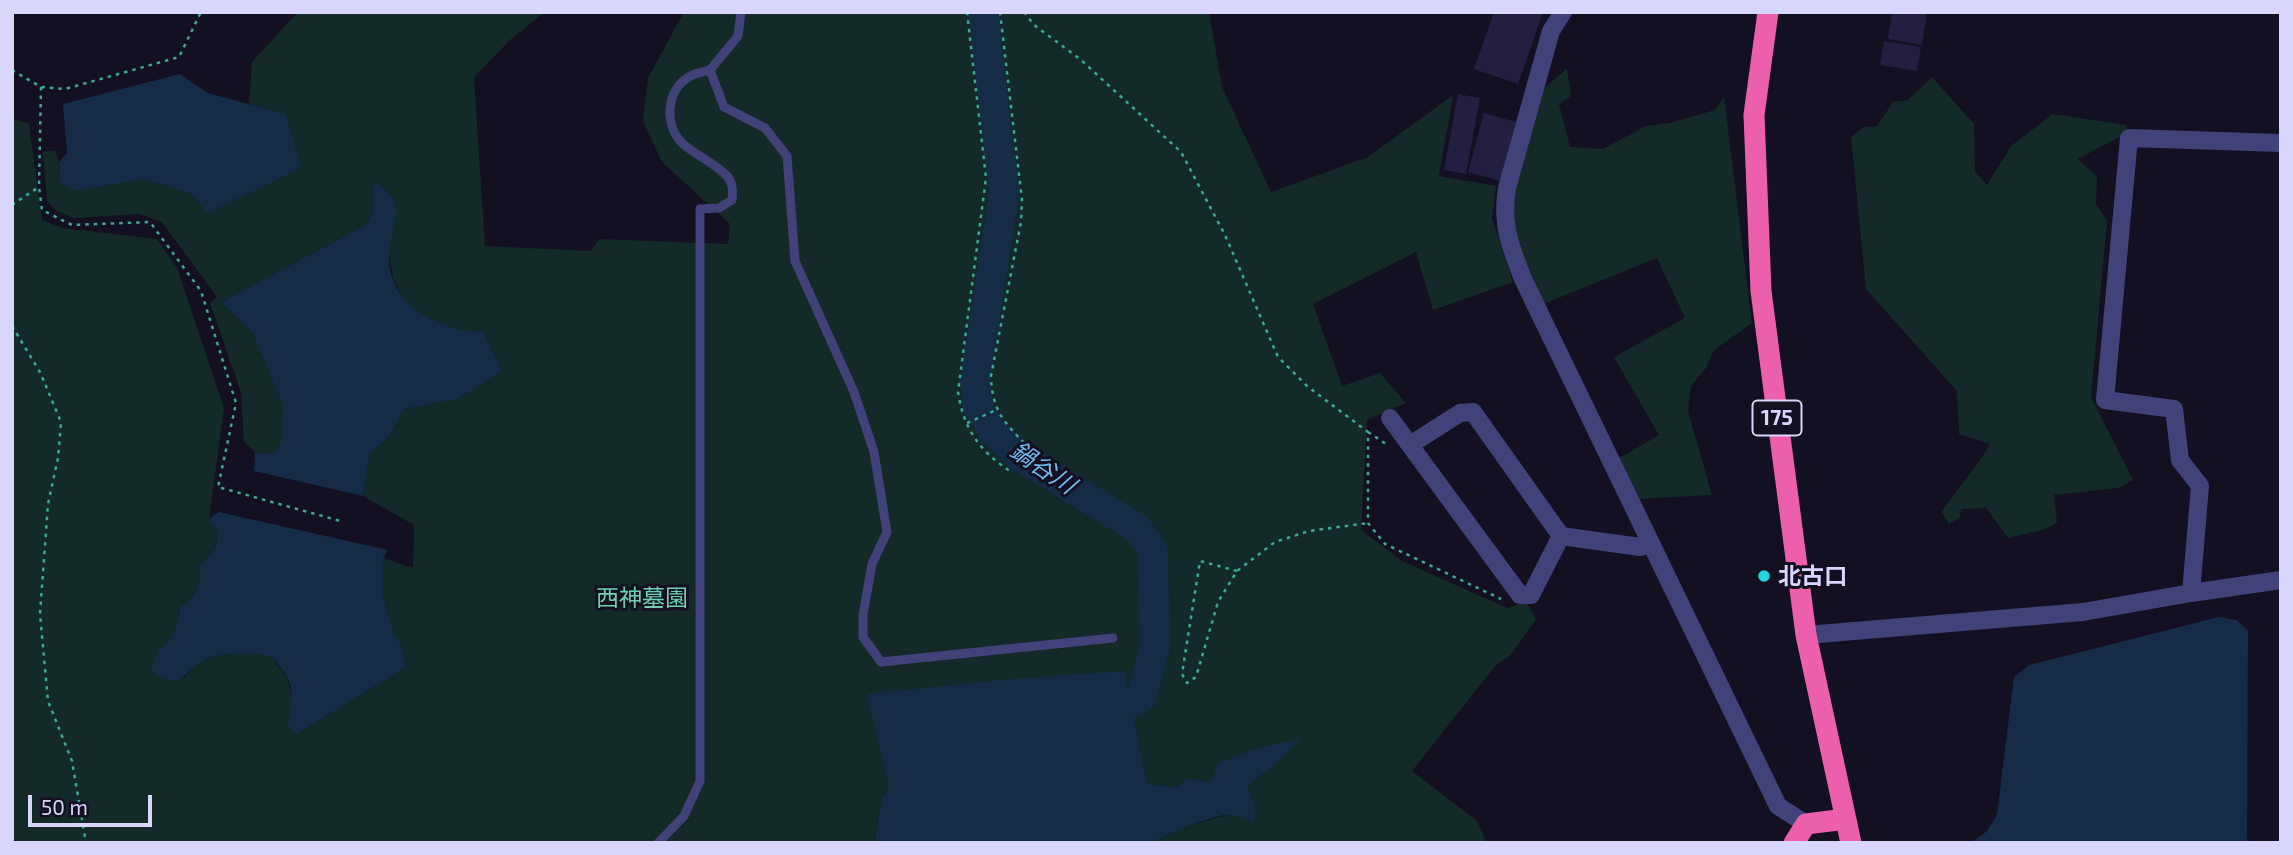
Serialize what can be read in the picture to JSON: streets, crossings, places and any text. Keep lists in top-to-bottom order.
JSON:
{
  "streets": {
    "highway": ["175"]
  },
  "water": ["鍋谷川"],
  "parks": ["西神墓園"],
  "places": ["北古口"],
  "scale_bar": "50 m"
}
